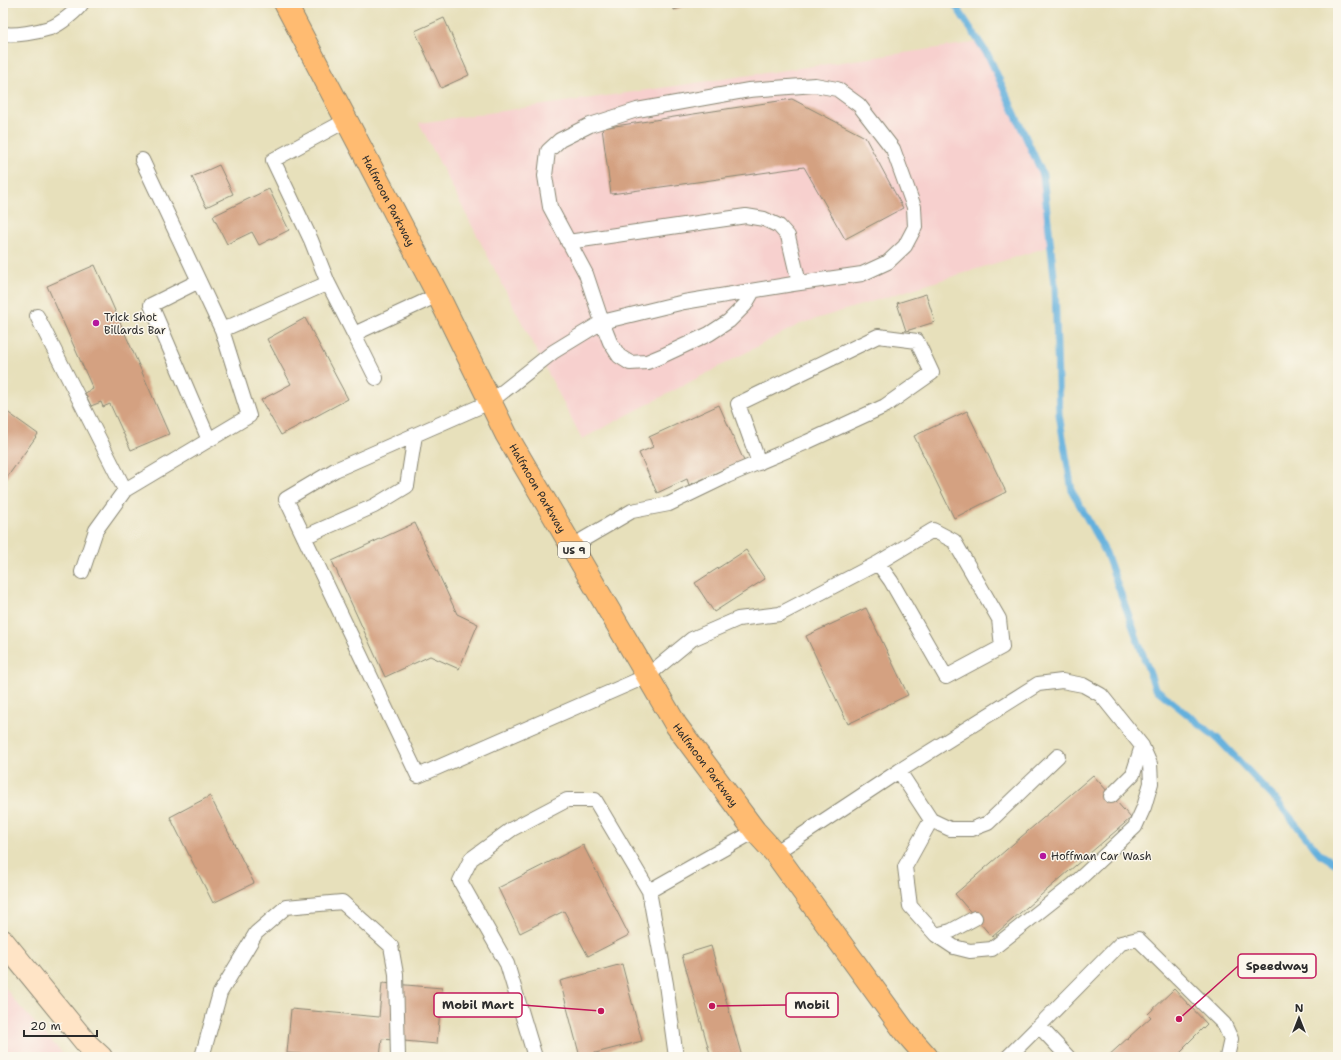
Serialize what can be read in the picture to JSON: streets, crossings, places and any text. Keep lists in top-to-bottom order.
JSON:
{
  "streets": {
    "main road": ["Halfmoon Parkway", "US 9"]
  },
  "places": [
    "Trick Shot Billards Bar",
    "Hoffman Car Wash",
    "Mobil",
    "Mobil Mart",
    "Speedway"
  ],
  "scale_bar": "20 m",
  "north": "top"
}
